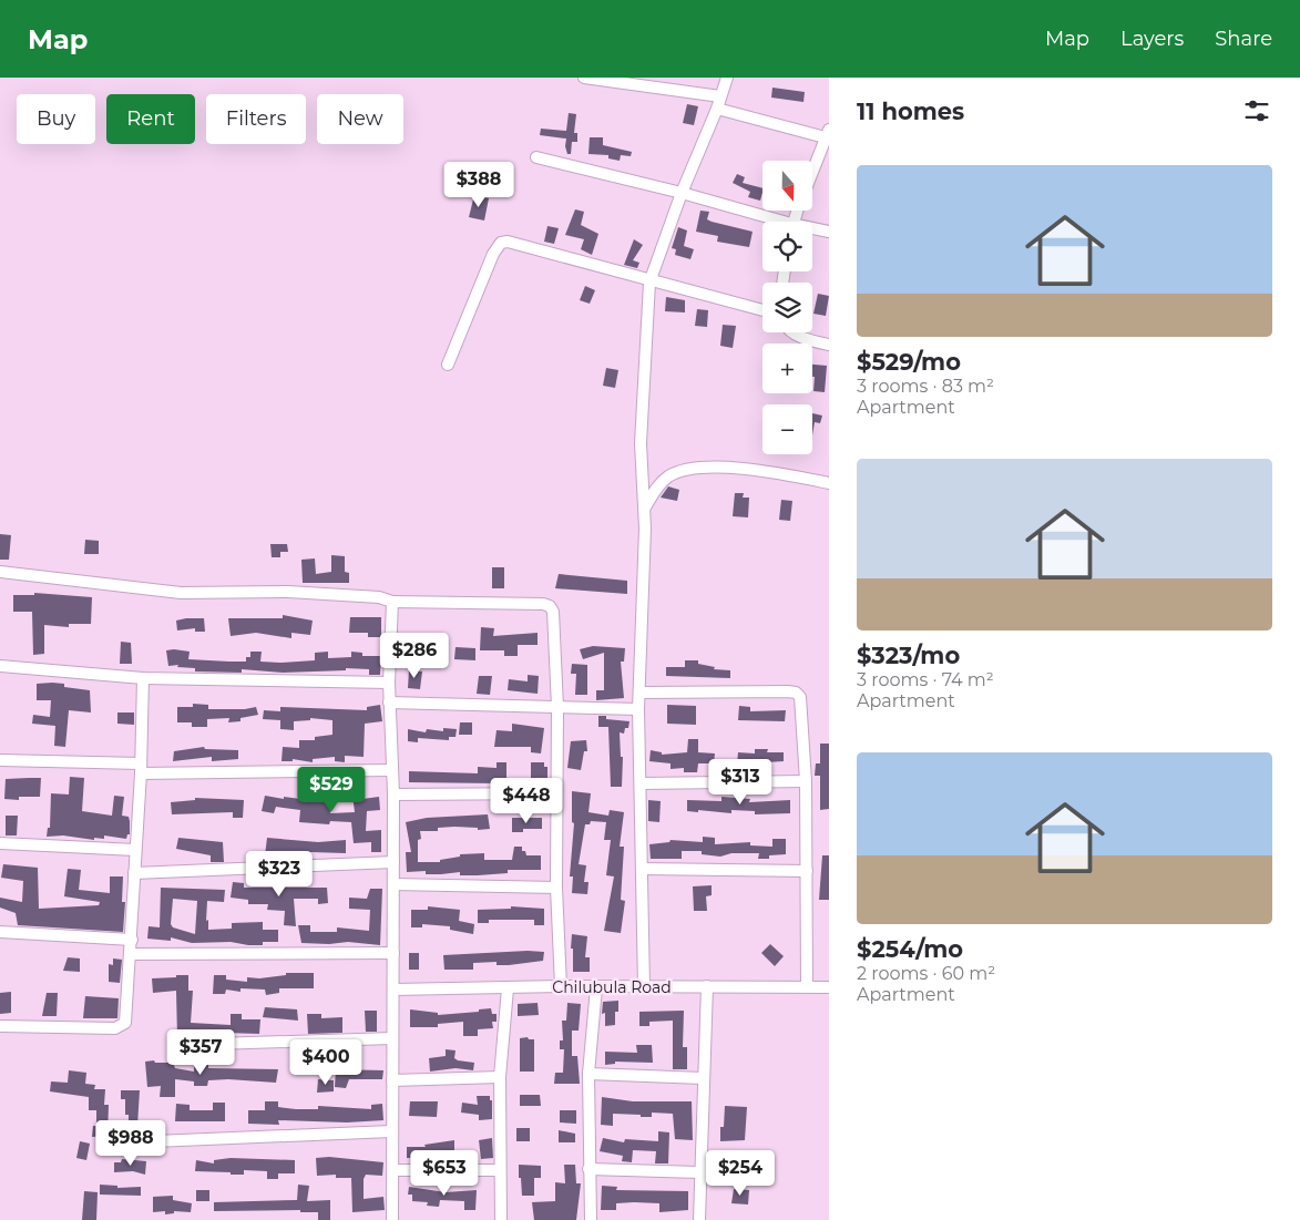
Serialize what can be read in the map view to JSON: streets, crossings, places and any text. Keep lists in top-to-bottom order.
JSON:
{
  "streets": {
    "street": ["Chilubula Road"]
  },
  "north": "bottom",
  "page": {
    "header": "Map",
    "nav": ["Map", "Layers", "Share"],
    "heading": "11 homes",
    "chip": [
      "Buy",
      "Rent",
      "Filters",
      "New"
    ],
    "list": [
      {
        "name": "$529/mo",
        "note": "3 rooms · 83 m² · Apartment"
      },
      {
        "name": "$323/mo",
        "note": "3 rooms · 74 m² · Apartment"
      },
      {
        "name": "$254/mo",
        "note": "2 rooms · 60 m² · Apartment"
      }
    ],
    "map_buttons": ["+", "−"],
    "price": [
      "$388",
      "$286",
      "$313",
      "$529",
      "$448",
      "$323",
      "$357",
      "$400",
      "$988",
      "$653",
      "$254"
    ]
  }
}
